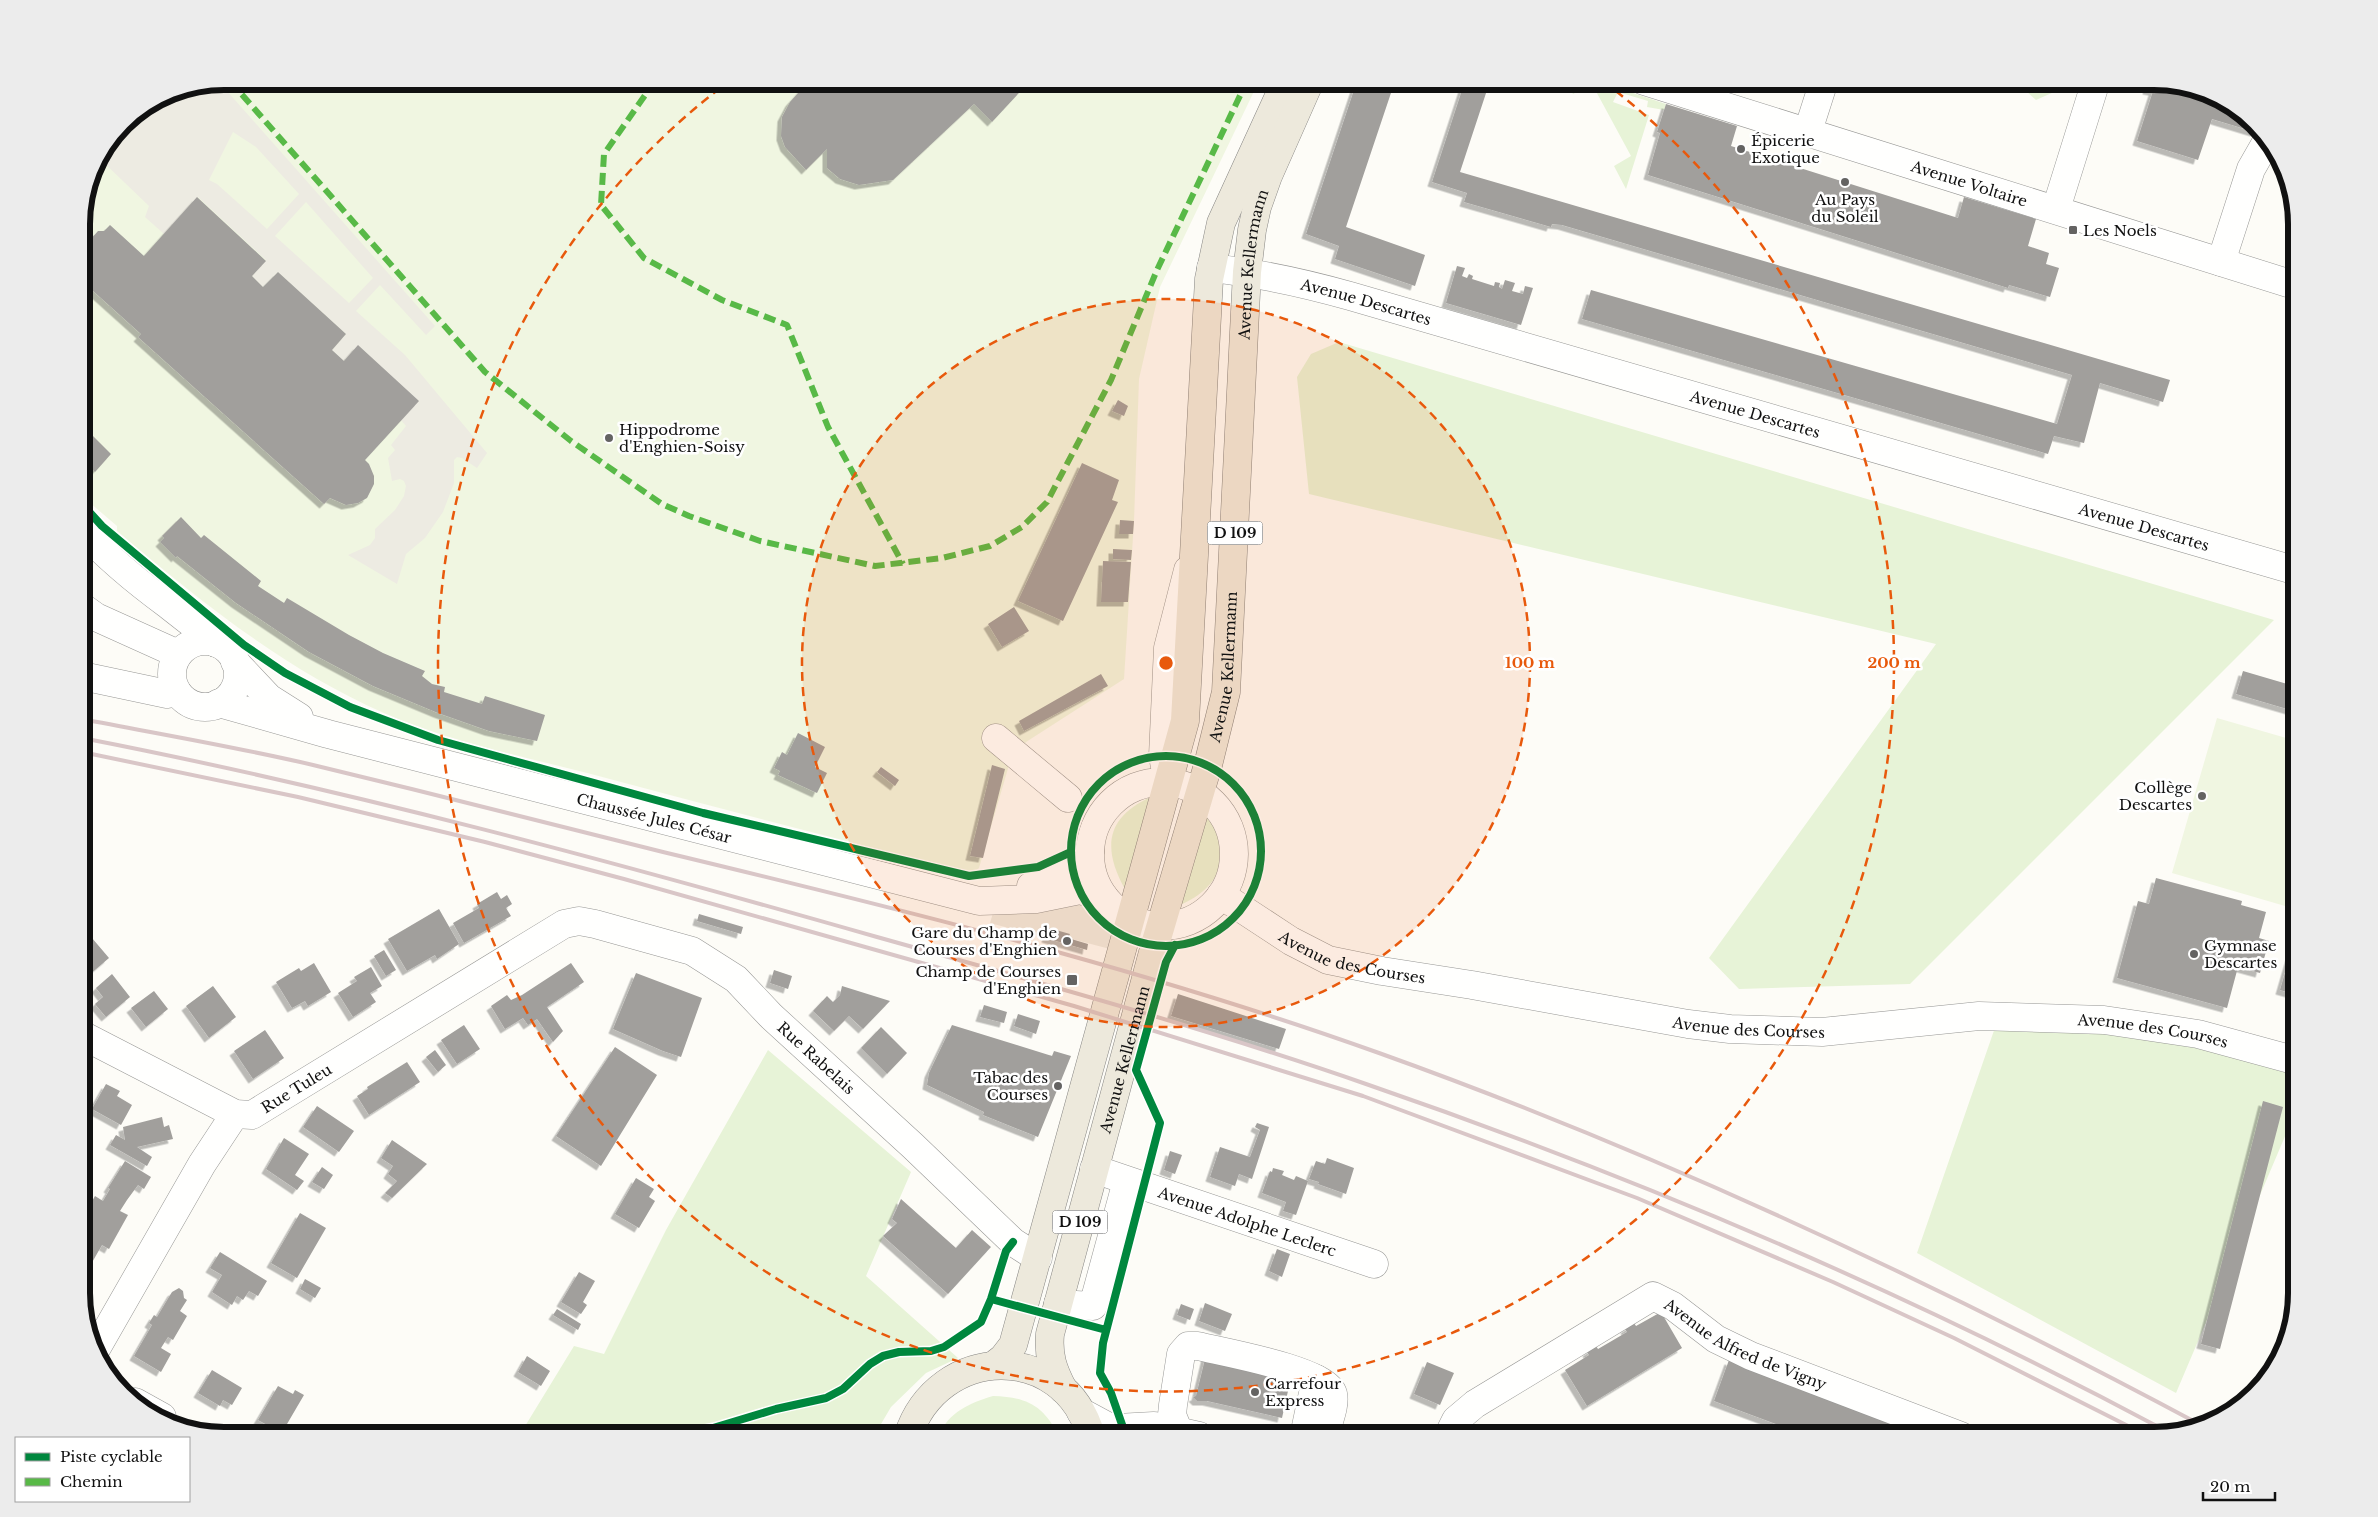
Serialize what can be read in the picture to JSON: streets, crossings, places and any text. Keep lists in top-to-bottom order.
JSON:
{
  "streets": {
    "main road": ["Avenue Kellermann", "D 109"],
    "street": [
      "Avenue Voltaire",
      "Avenue Descartes",
      "Chaussée Jules César",
      "Avenue des Courses",
      "Rue Rabelais",
      "Rue Tuleu",
      "Avenue Adolphe Leclerc",
      "Avenue Alfred de Vigny"
    ]
  },
  "crossings": [
    ["Avenue Kellermann", "Avenue Descartes"],
    ["Avenue Kellermann", "Rue Rabelais"],
    ["Avenue Kellermann", "Avenue Adolphe Leclerc"],
    ["Rue Rabelais", "Rue Tuleu"]
  ],
  "places": {
    "other": [
      "Épicerie Exotique",
      "Au Pays du Soleil",
      "Hippodrome d'Enghien-Soisy",
      "Collège Descartes",
      "Gare du Champ de Courses d'Enghien",
      "Gymnase Descartes",
      "Tabac des Courses",
      "Carrefour Express"
    ],
    "transit": ["Les Noels", "Champ de Courses d'Enghien"]
  },
  "legend": ["Piste cyclable", "Chemin"],
  "scale_bar": "20 m",
  "rings": ["100 m", "200 m"]
}
